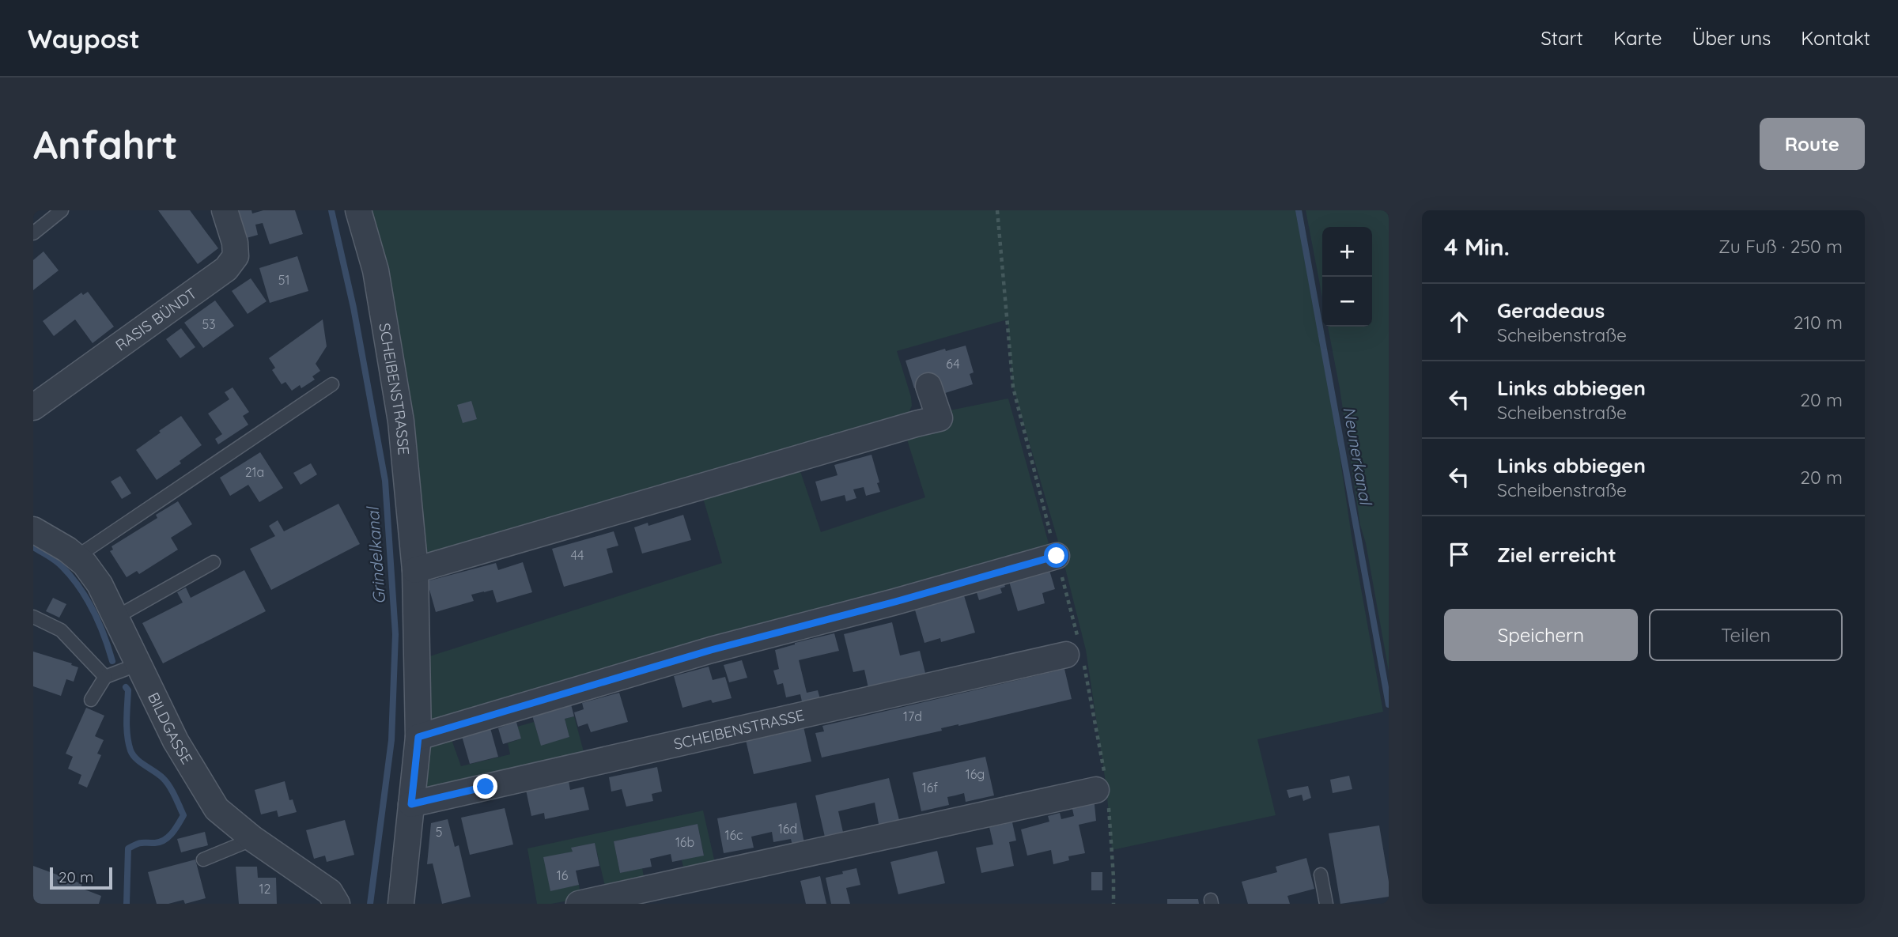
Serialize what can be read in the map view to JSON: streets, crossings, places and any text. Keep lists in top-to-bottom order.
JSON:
{
  "streets": {
    "street": ["RASIS BÜNDT", "SCHEIBENSTRASSE", "BILDGASSE"]
  },
  "water": ["Neunerkanal", "Grindelkanal"],
  "house_numbers": [
    "51",
    "53",
    "64",
    "21a",
    "44",
    "17d",
    "16g",
    "16f",
    "16d",
    "5",
    "16c",
    "16b",
    "16",
    "12"
  ],
  "scale_bar": "20 m",
  "page": {
    "header": "Waypost",
    "nav": [
      "Start",
      "Karte",
      "Über uns",
      "Kontakt"
    ],
    "buttons": [
      "Route",
      ["Speichern", "Teilen"]
    ],
    "title": "Anfahrt",
    "heading": ["4 Min.", "Zu Fuß · 250 m"],
    "map_buttons": ["+", "−"],
    "list": [
      ["Geradeaus", "Scheibenstraße", "210 m"],
      ["Links abbiegen", "Scheibenstraße", "20 m"],
      ["Links abbiegen", "Scheibenstraße", "20 m"],
      "Ziel erreicht"
    ],
    "scale": "20 m"
  }
}
